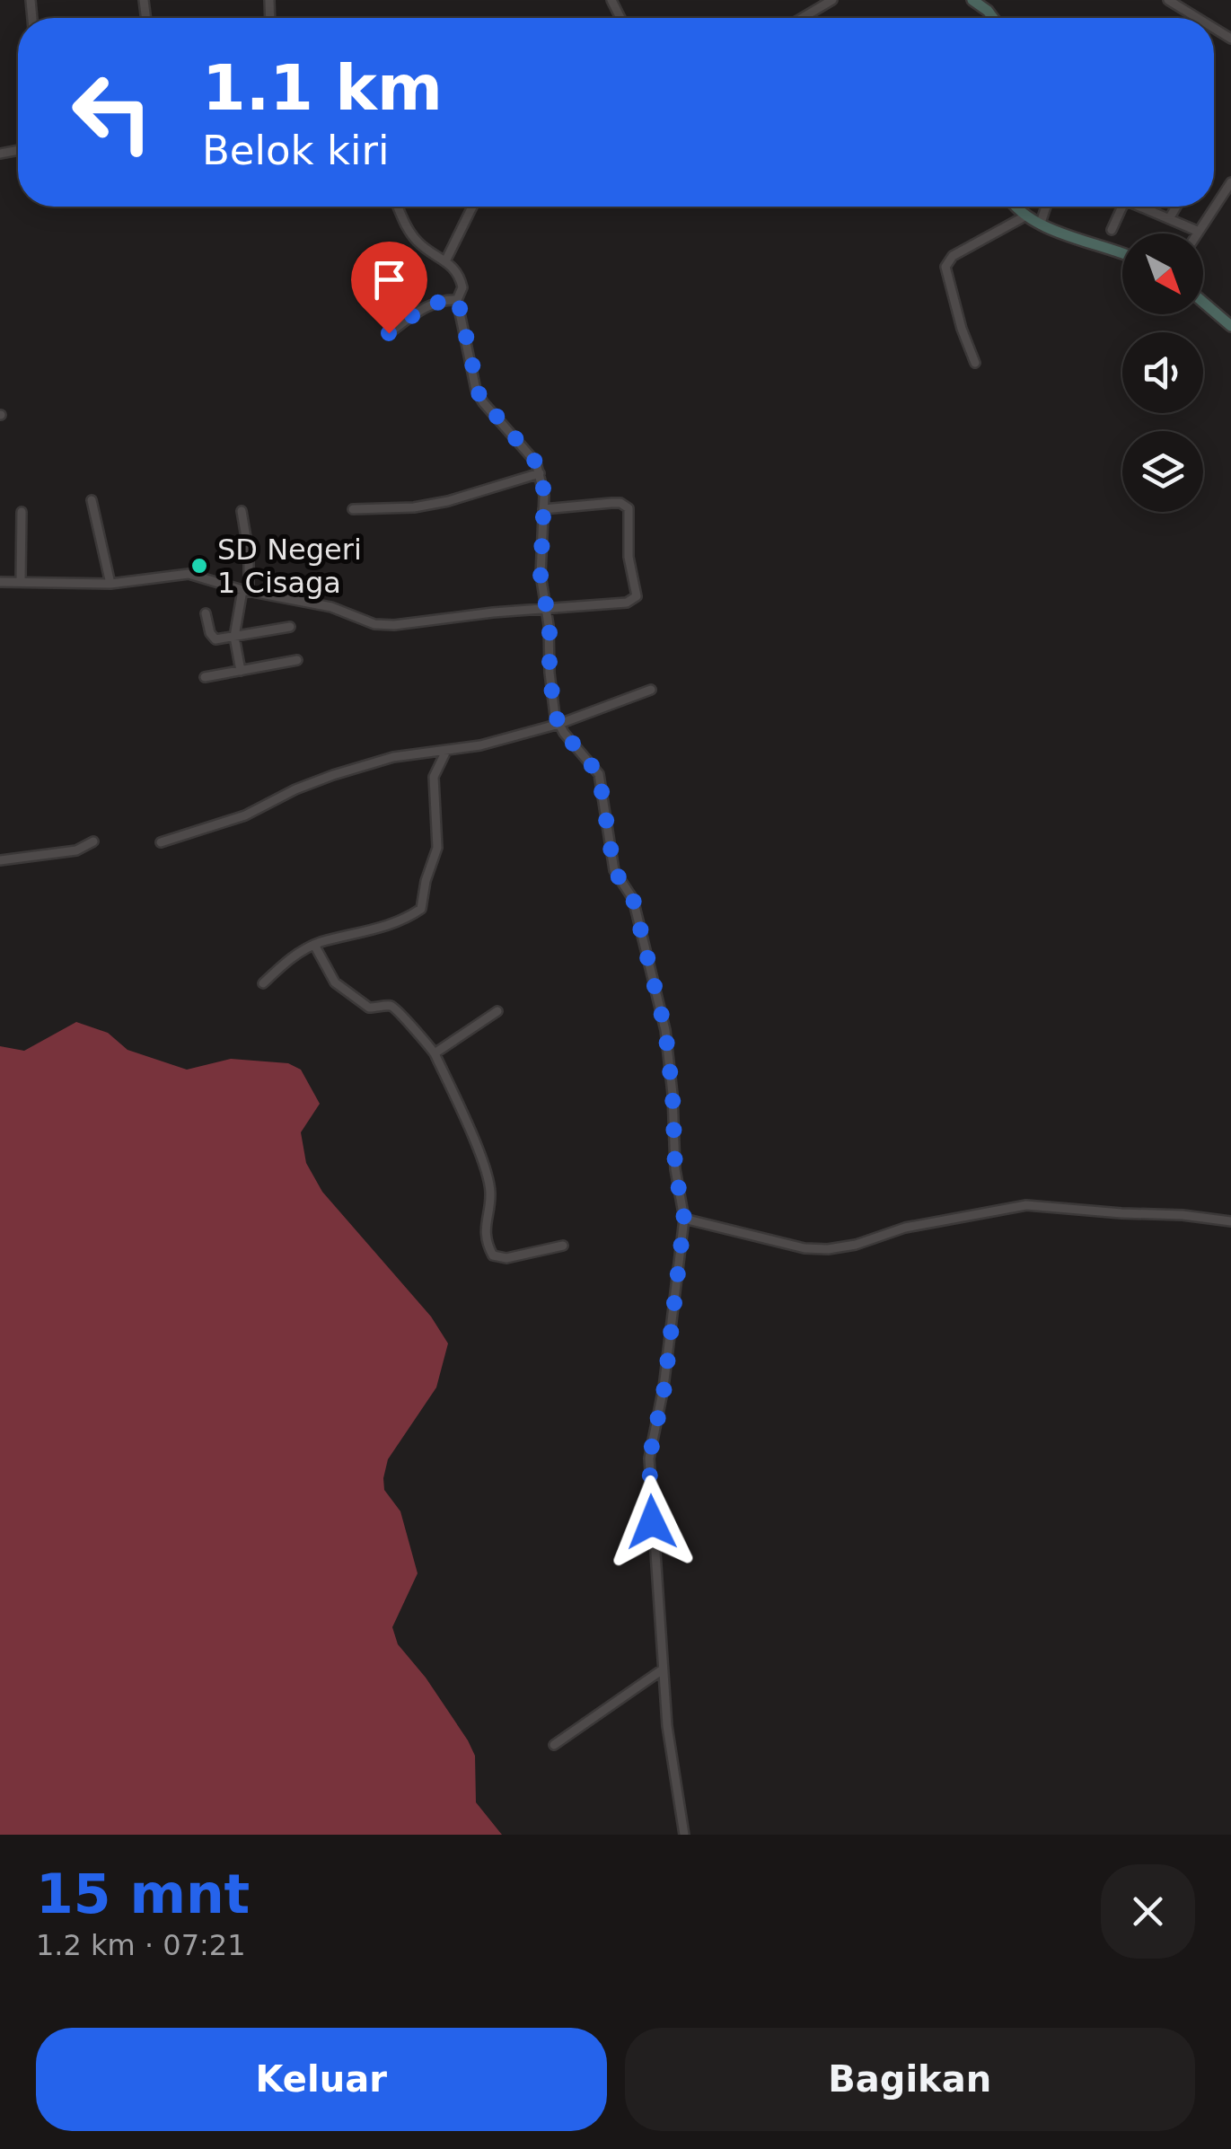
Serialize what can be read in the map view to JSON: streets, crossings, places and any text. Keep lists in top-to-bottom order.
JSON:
{
  "places": ["SD Negeri 1 Cisaga"],
  "north": "bottom right",
  "page": {
    "turn": ["1.1 km", "Belok kiri"],
    "heading": ["15 mnt", "1.2 km · 07:21"],
    "buttons": ["Keluar", "Bagikan"]
  }
}
